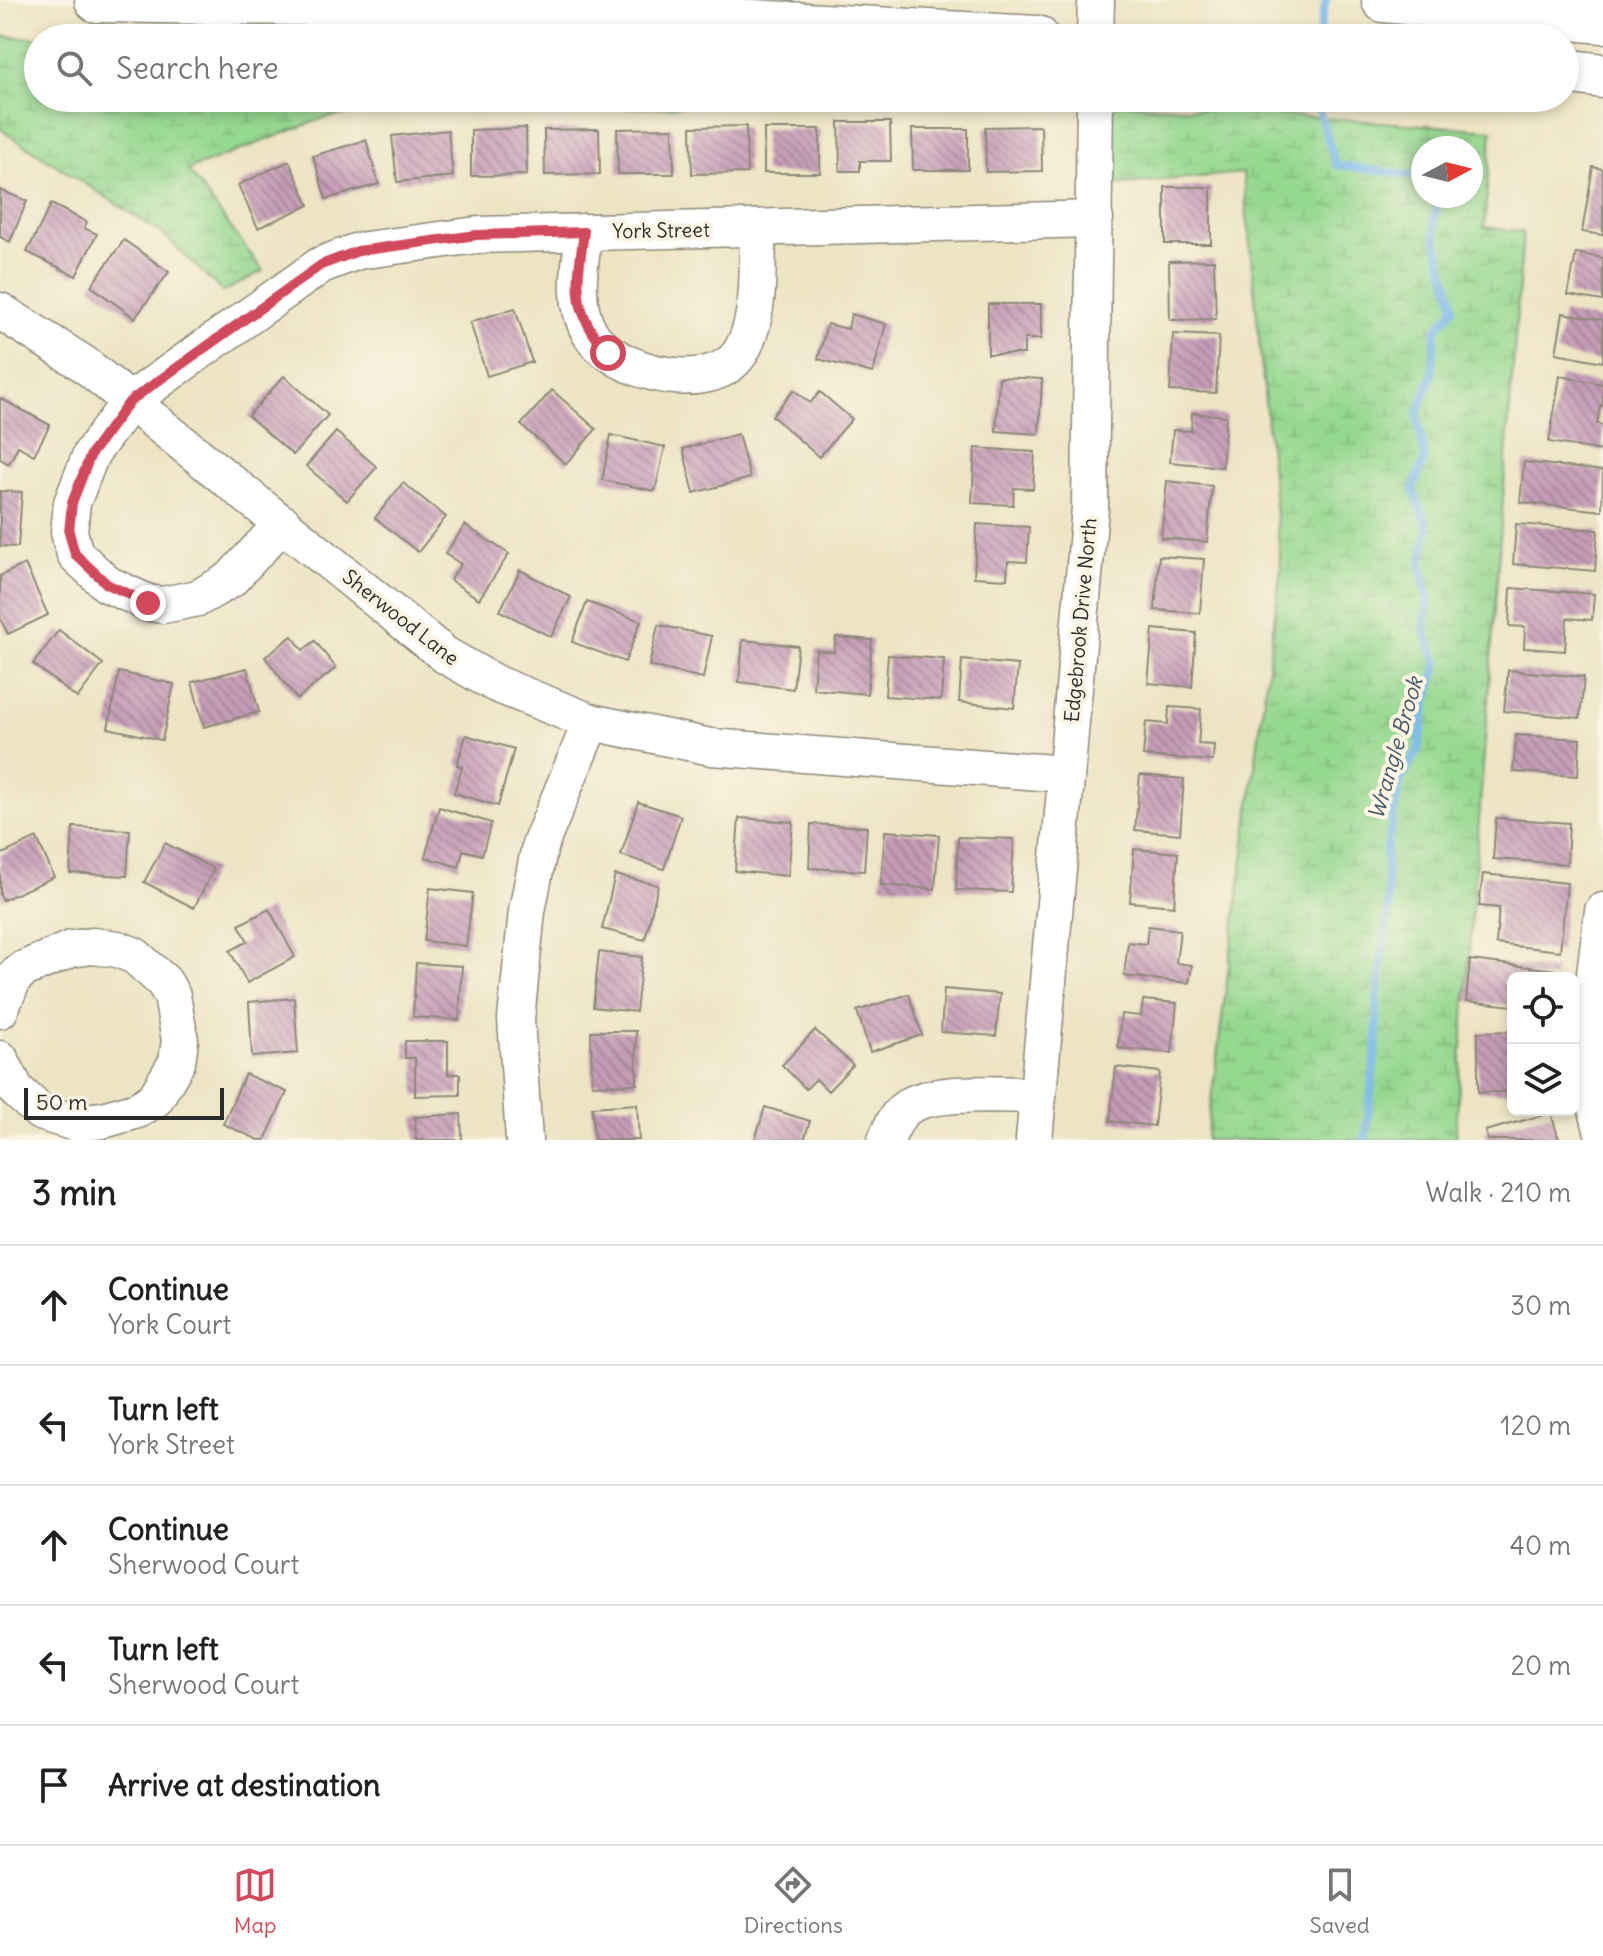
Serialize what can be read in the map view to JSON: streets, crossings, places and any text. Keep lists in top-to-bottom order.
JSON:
{
  "streets": {
    "street": ["York Street", "Sherwood Lane", "Edgebrook Drive North"]
  },
  "crossings": [
    ["York Street", "Sherwood Lane"],
    ["York Street", "Edgebrook Drive North"],
    ["Sherwood Lane", "Edgebrook Drive North"]
  ],
  "water": ["Wrangle Brook"],
  "scale_bar": "50 m",
  "north": "right",
  "page": {
    "search": "Search here",
    "scale": "50 m",
    "heading": ["3 min", "Walk · 210 m"],
    "list": [
      ["Continue", "York Court", "30 m"],
      ["Turn left", "York Street", "120 m"],
      ["Continue", "Sherwood Court", "40 m"],
      ["Turn left", "Sherwood Court", "20 m"],
      "Arrive at destination"
    ],
    "nav": ["Map", "Directions", "Saved"]
  }
}
